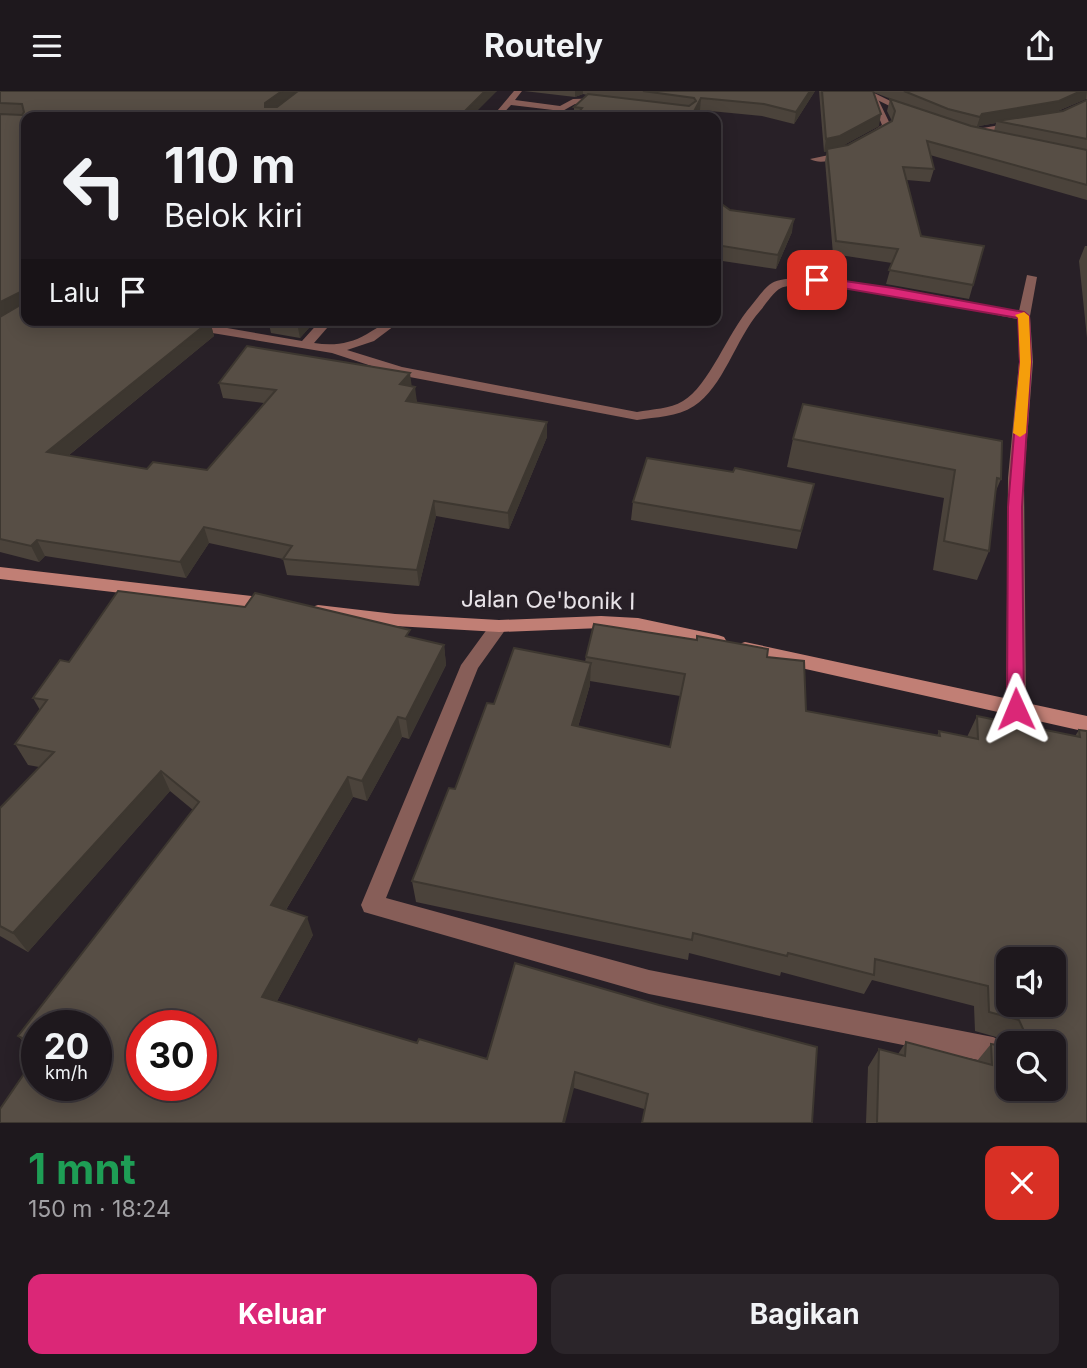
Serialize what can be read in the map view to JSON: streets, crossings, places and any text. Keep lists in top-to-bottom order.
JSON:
{
  "streets": {
    "street": ["Jalan Oe'bonik I"]
  },
  "page": {
    "header": "Routely",
    "turn": ["110 m", "Belok kiri"],
    "then": "Lalu",
    "speed": "20 km/h",
    "limit": "30",
    "heading": ["1 mnt", "150 m · 18:24"],
    "buttons": ["Keluar", "Bagikan"]
  }
}
